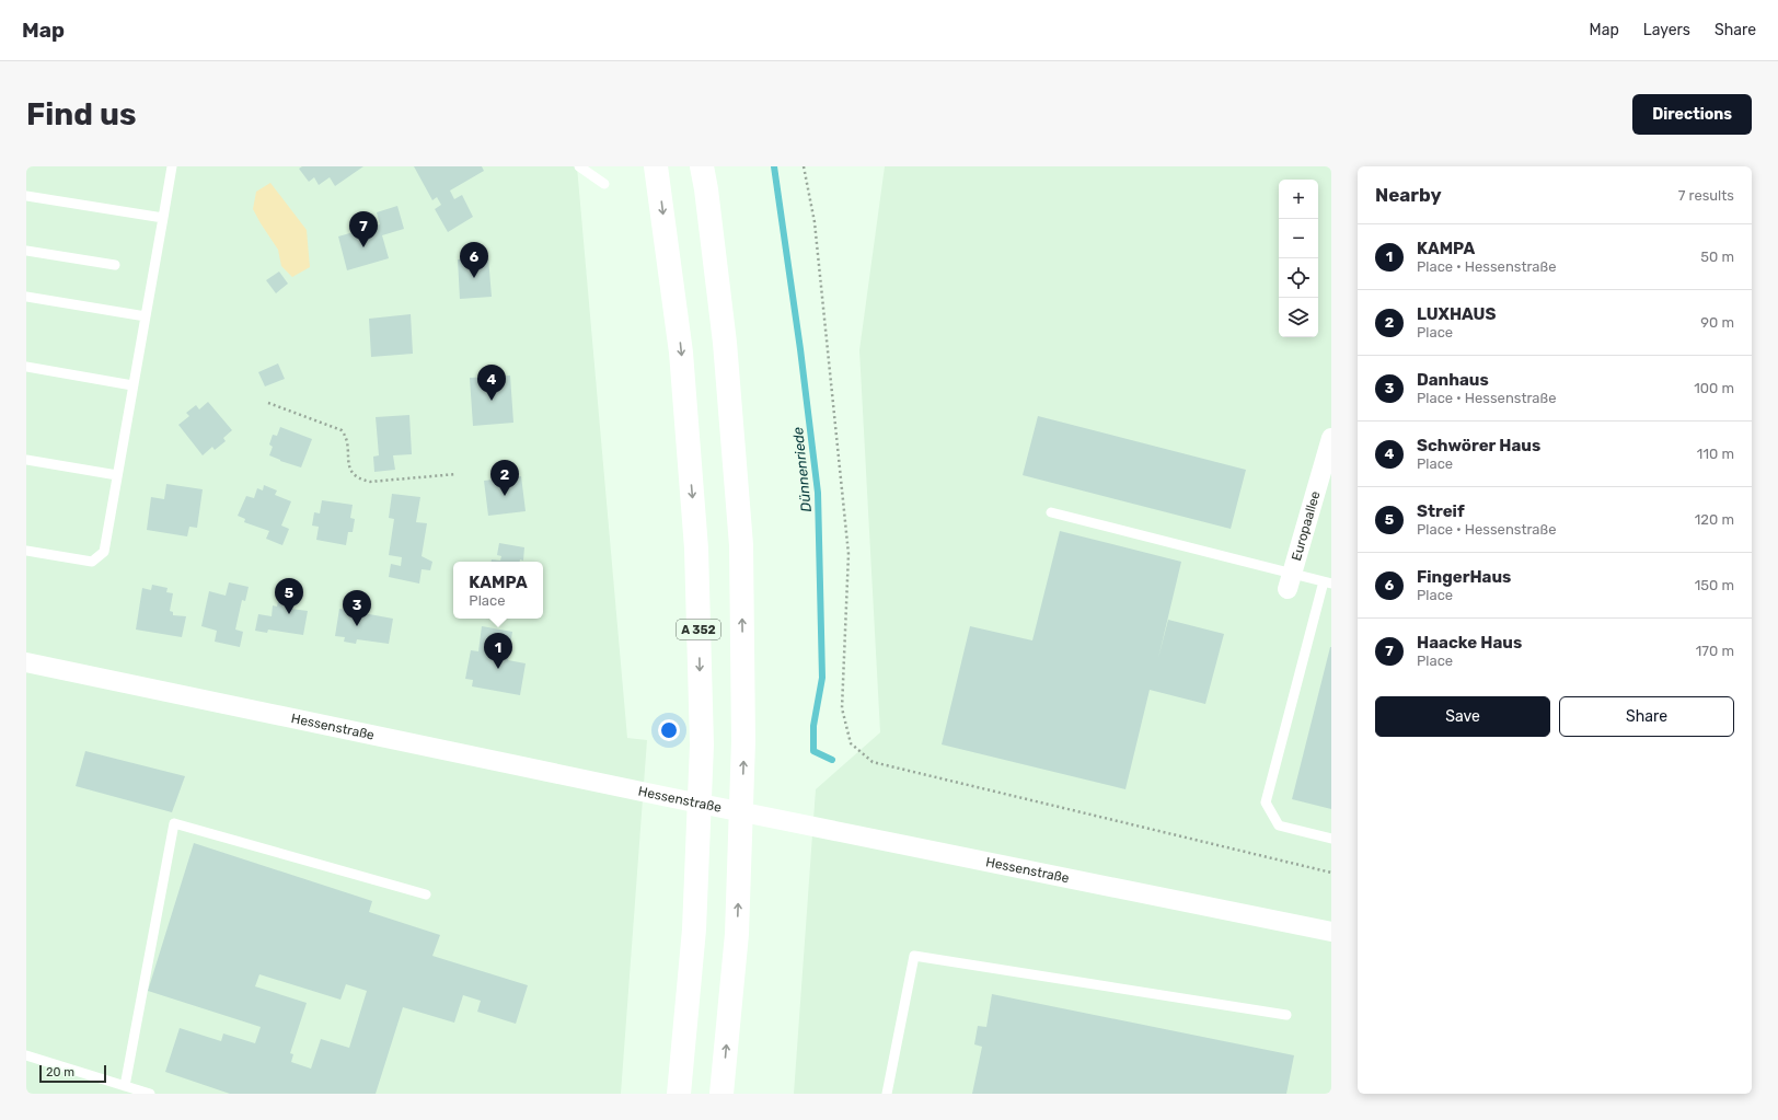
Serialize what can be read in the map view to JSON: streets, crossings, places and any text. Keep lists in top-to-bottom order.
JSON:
{
  "streets": {
    "highway": ["A 352"],
    "street": ["Europaallee", "Hessenstraße"]
  },
  "water": ["Dünnenriede"],
  "scale_bar": "20 m",
  "page": {
    "header": "Map",
    "nav": ["Map", "Layers", "Share"],
    "buttons": [
      "Directions",
      ["Save", "Share"]
    ],
    "title": "Find us",
    "heading": ["Nearby", "7 results"],
    "map_buttons": ["+", "−"],
    "pins": [
      "7",
      "6",
      "4",
      "2",
      "5",
      "3",
      "1"
    ],
    "list": [
      {
        "mark": "1",
        "name": "KAMPA",
        "note": "Place · Hessenstraße",
        "value": "50 m"
      },
      {
        "mark": "2",
        "name": "LUXHAUS",
        "note": "Place",
        "value": "90 m"
      },
      {
        "mark": "3",
        "name": "Danhaus",
        "note": "Place · Hessenstraße",
        "value": "100 m"
      },
      {
        "mark": "4",
        "name": "Schwörer Haus",
        "note": "Place",
        "value": "110 m"
      },
      {
        "mark": "5",
        "name": "Streif",
        "note": "Place · Hessenstraße",
        "value": "120 m"
      },
      {
        "mark": "6",
        "name": "FingerHaus",
        "note": "Place",
        "value": "150 m"
      },
      {
        "mark": "7",
        "name": "Haacke Haus",
        "note": "Place",
        "value": "170 m"
      }
    ],
    "popup": ["KAMPA", "Place"],
    "scale": "20 m"
  }
}
